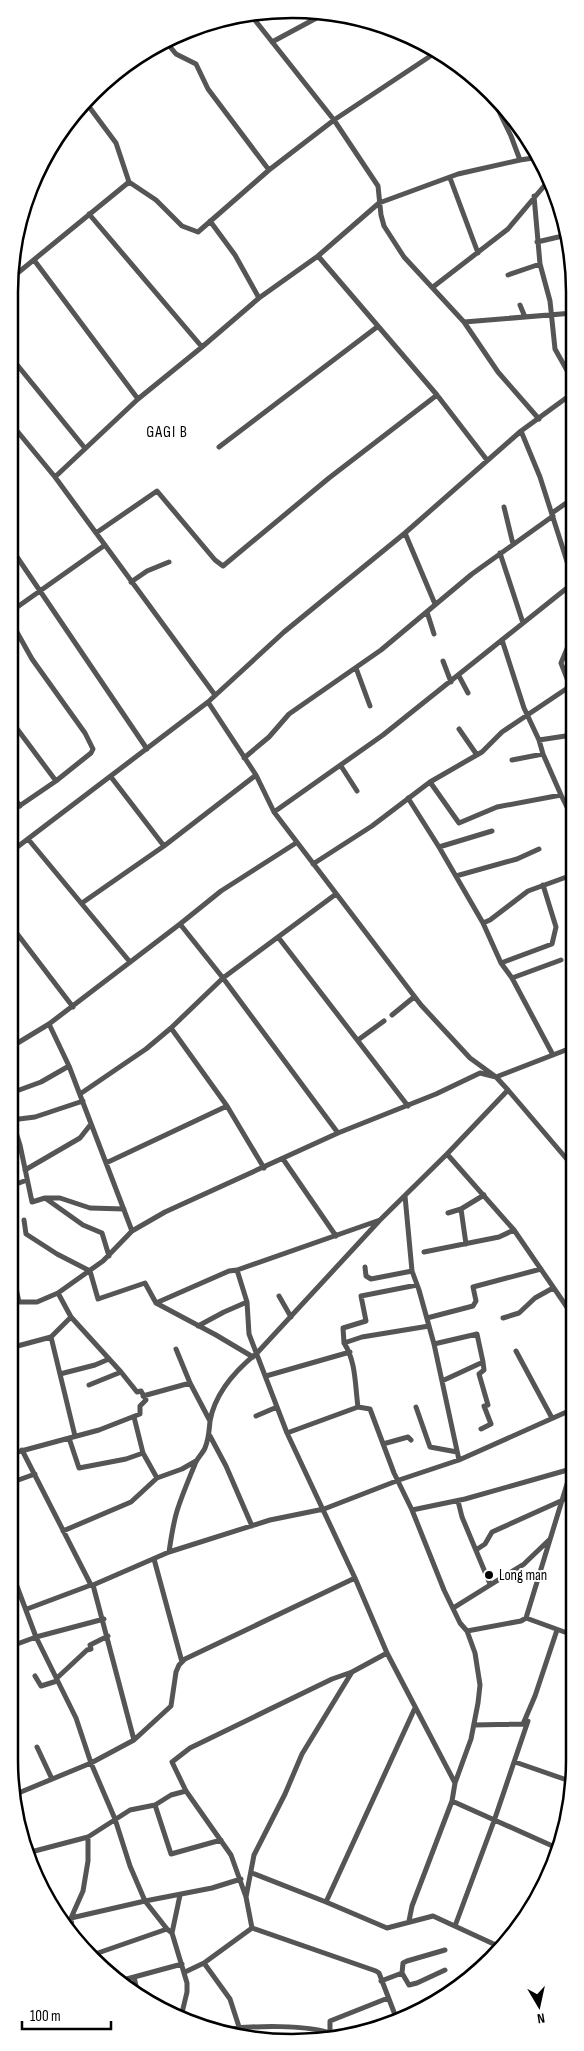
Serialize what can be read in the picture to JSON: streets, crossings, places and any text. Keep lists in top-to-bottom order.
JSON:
{
  "districts": ["GAGI B"],
  "places": ["Long man"],
  "scale_bar": "100 m",
  "north": "bottom"
}
